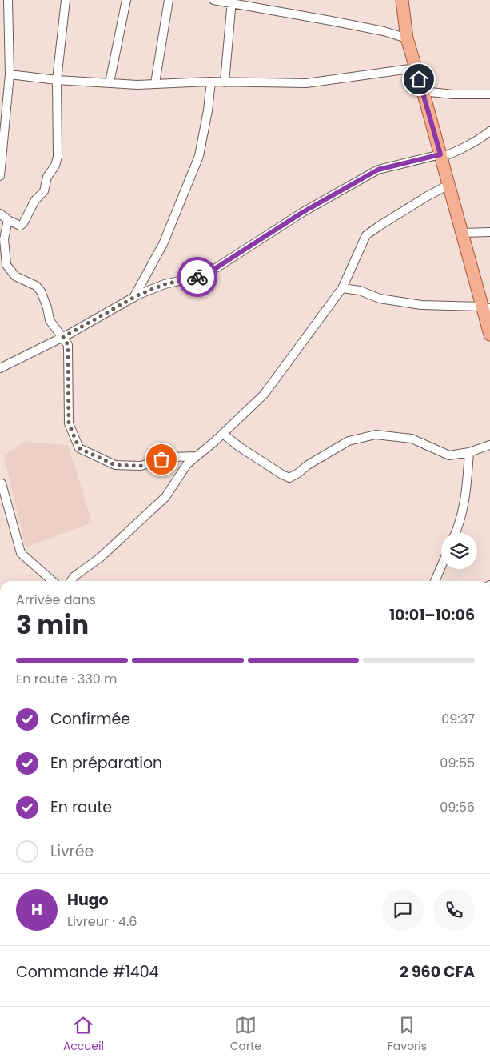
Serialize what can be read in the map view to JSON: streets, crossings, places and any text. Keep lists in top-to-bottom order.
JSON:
{
  "page": {
    "heading": ["3 min", "Arrivée dans", "10:01–10:06"],
    "panel": [
      "Hugo",
      "Livreur · 4.6",
      "Commande #1404",
      "2 960 CFA"
    ],
    "bar": "En route · 330 m",
    "list": [
      ["Confirmée", "09:37"],
      ["En préparation", "09:55"],
      ["En route", "09:56"],
      "Livrée"
    ],
    "round": "H",
    "tabs": ["Accueil", "Carte", "Favoris"]
  }
}
